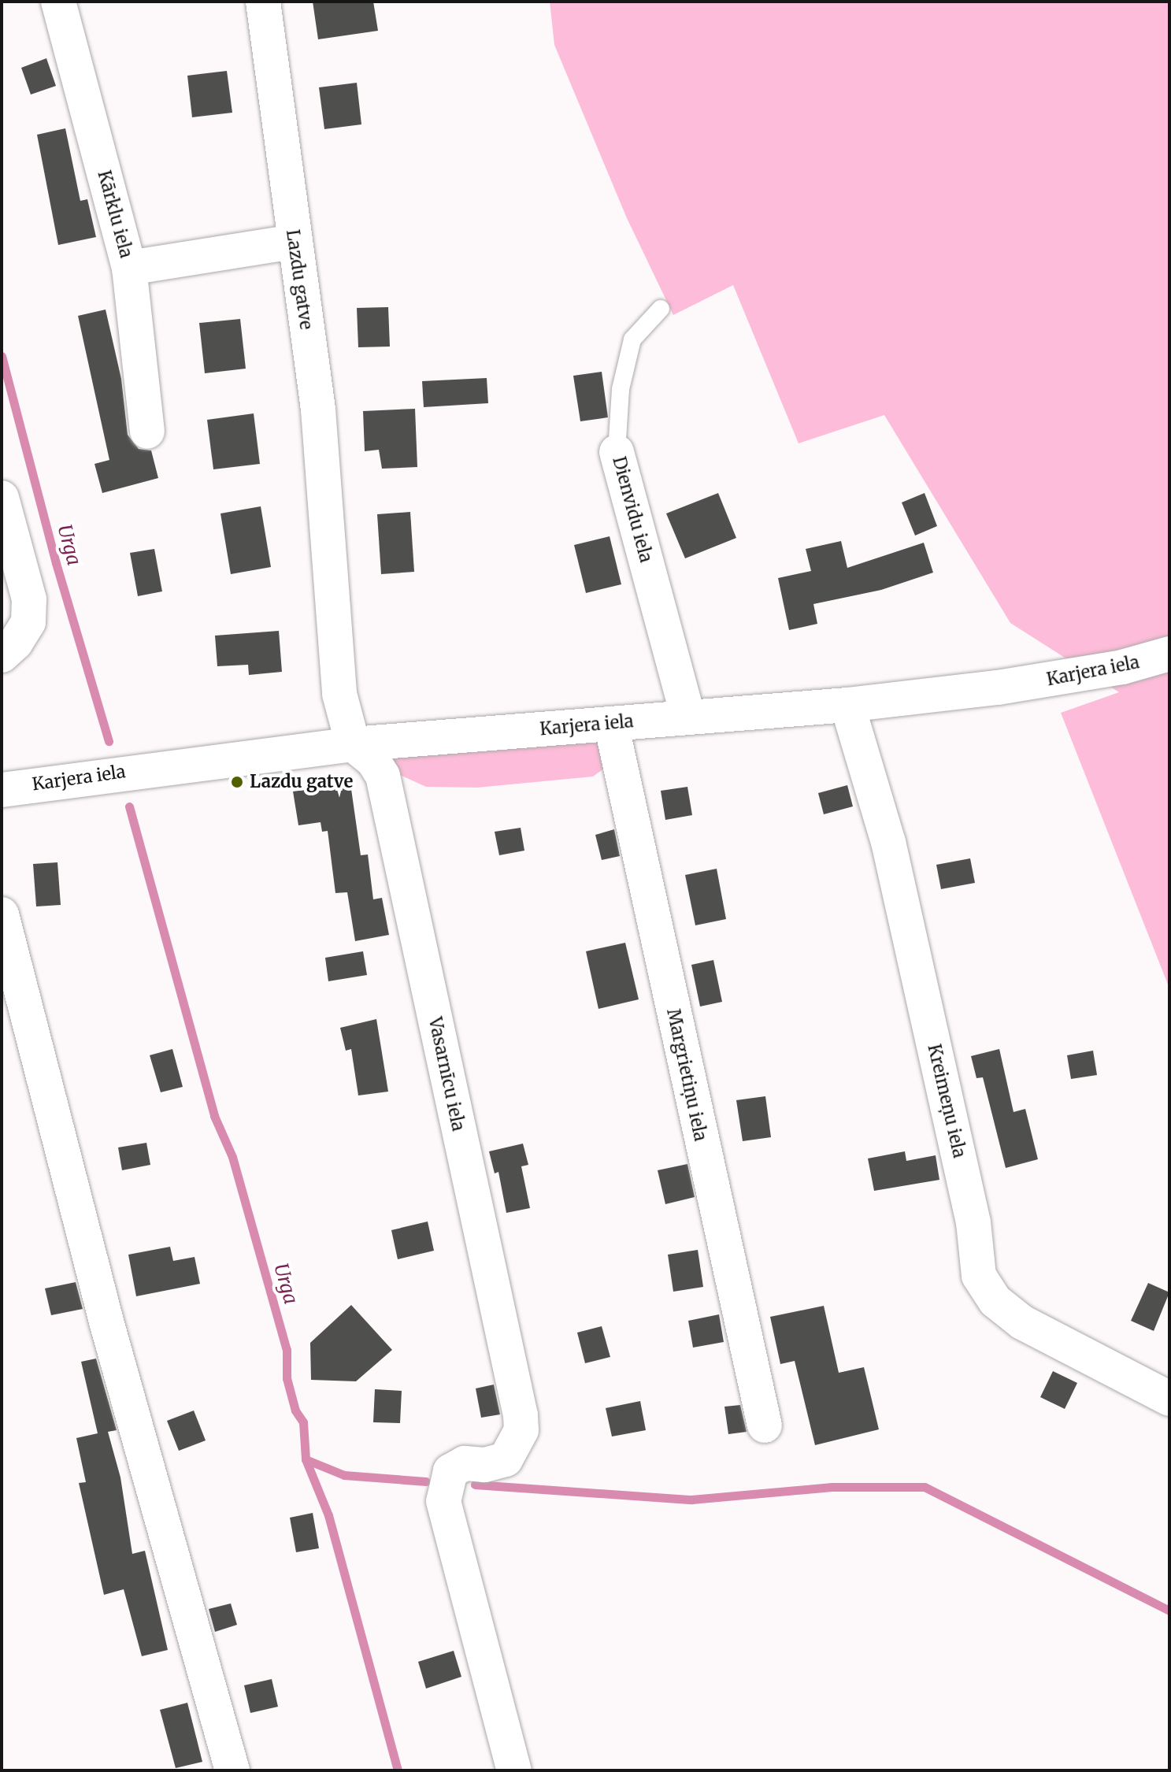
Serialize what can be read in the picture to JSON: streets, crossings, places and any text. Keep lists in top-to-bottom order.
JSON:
{
  "streets": {
    "street": [
      "Kārklu iela",
      "Lazdu gatve",
      "Dienvidu iela",
      "Karjera iela",
      "Vasarnīcu iela",
      "Margrietiņu iela",
      "Kreimeņu iela"
    ]
  },
  "crossings": [
    ["Lazdu gatve", "Karjera iela"],
    ["Lazdu gatve", "Vasarnīcu iela"],
    ["Dienvidu iela", "Karjera iela"],
    ["Karjera iela", "Vasarnīcu iela"],
    ["Karjera iela", "Margrietiņu iela"],
    ["Karjera iela", "Kreimeņu iela"]
  ],
  "water": ["Urga"],
  "places": ["Lazdu gatve"]
}
